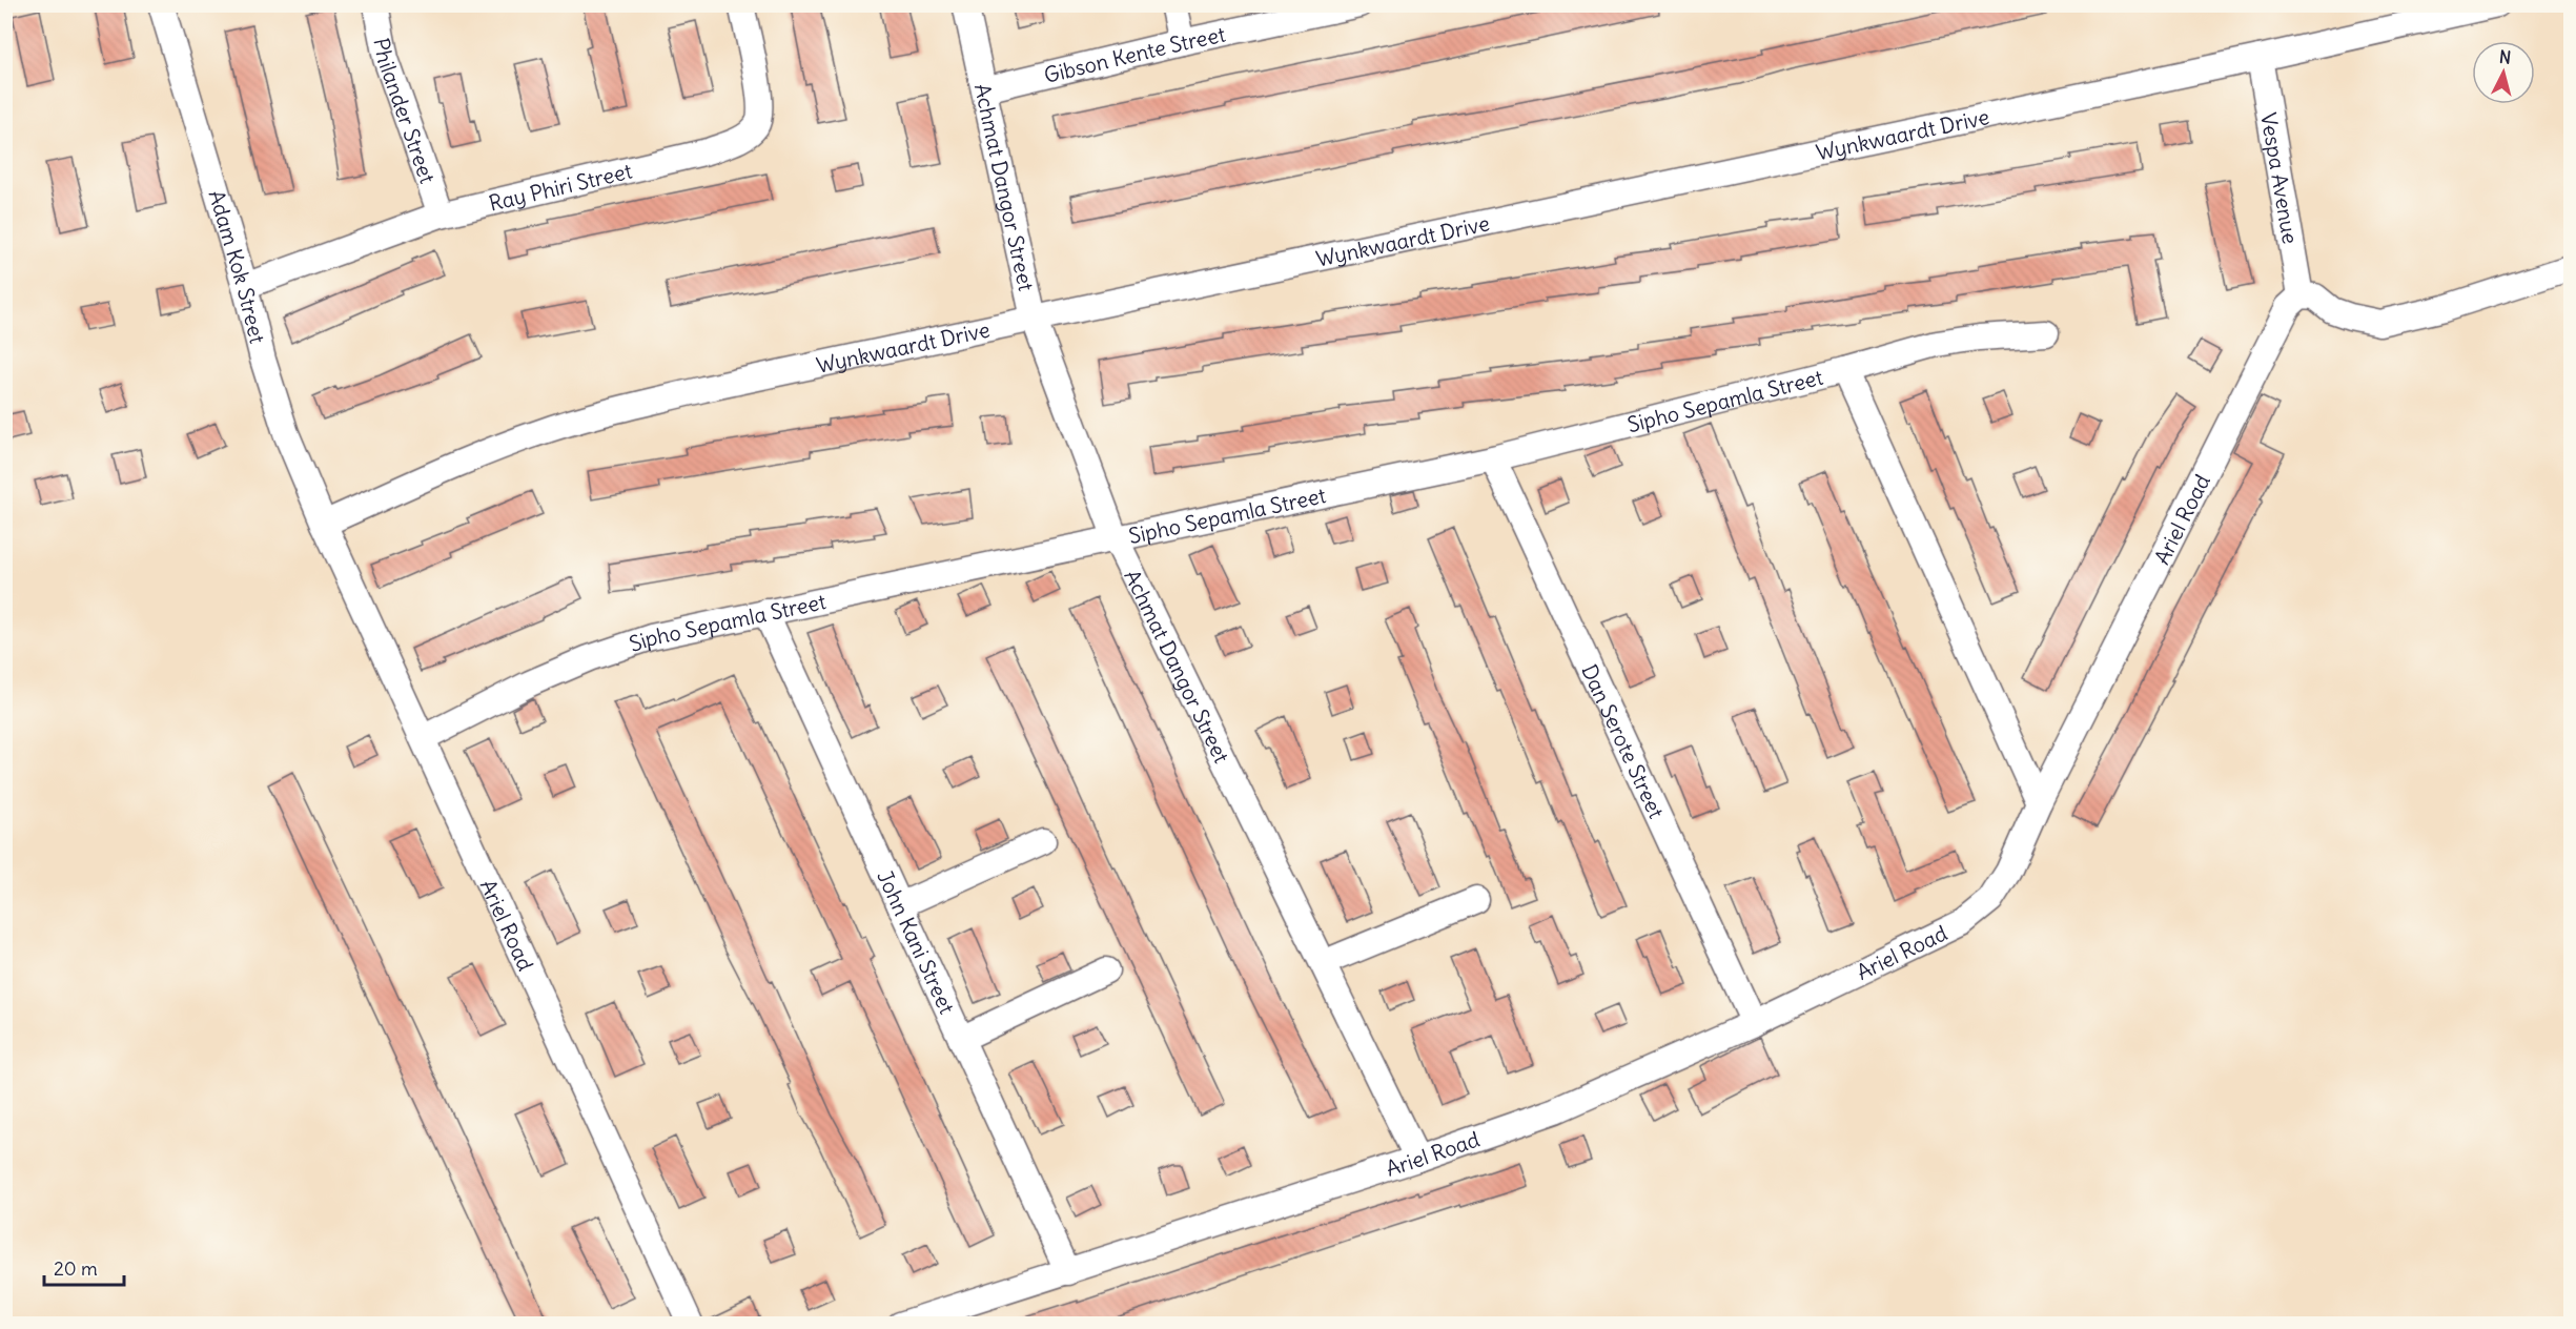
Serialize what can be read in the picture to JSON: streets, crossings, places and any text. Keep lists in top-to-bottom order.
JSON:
{
  "streets": {
    "street": [
      "Gibson Kente Street",
      "Philander Street",
      "Wynkwaardt Drive",
      "Vespa Avenue",
      "Ray Phiri Street",
      "Achmat Dangor Street",
      "Adam Kok Street",
      "Sipho Sepamla Street",
      "Ariel Road",
      "Dan Serote Street",
      "John Kani Street"
    ]
  },
  "crossings": [
    ["Gibson Kente Street", "Achmat Dangor Street"],
    ["Philander Street", "Ray Phiri Street"],
    ["Wynkwaardt Drive", "Vespa Avenue"],
    ["Wynkwaardt Drive", "Achmat Dangor Street"],
    ["Wynkwaardt Drive", "Adam Kok Street"],
    ["Wynkwaardt Drive", "Ariel Road"],
    ["Vespa Avenue", "Ariel Road"],
    ["Ray Phiri Street", "Adam Kok Street"],
    ["Achmat Dangor Street", "Sipho Sepamla Street"],
    ["Achmat Dangor Street", "Ariel Road"],
    ["Adam Kok Street", "Ariel Road"],
    ["Sipho Sepamla Street", "Ariel Road"],
    ["Sipho Sepamla Street", "Dan Serote Street"],
    ["Sipho Sepamla Street", "John Kani Street"],
    ["Ariel Road", "Dan Serote Street"],
    ["Ariel Road", "John Kani Street"]
  ],
  "scale_bar": "20 m",
  "north": "top"
}
